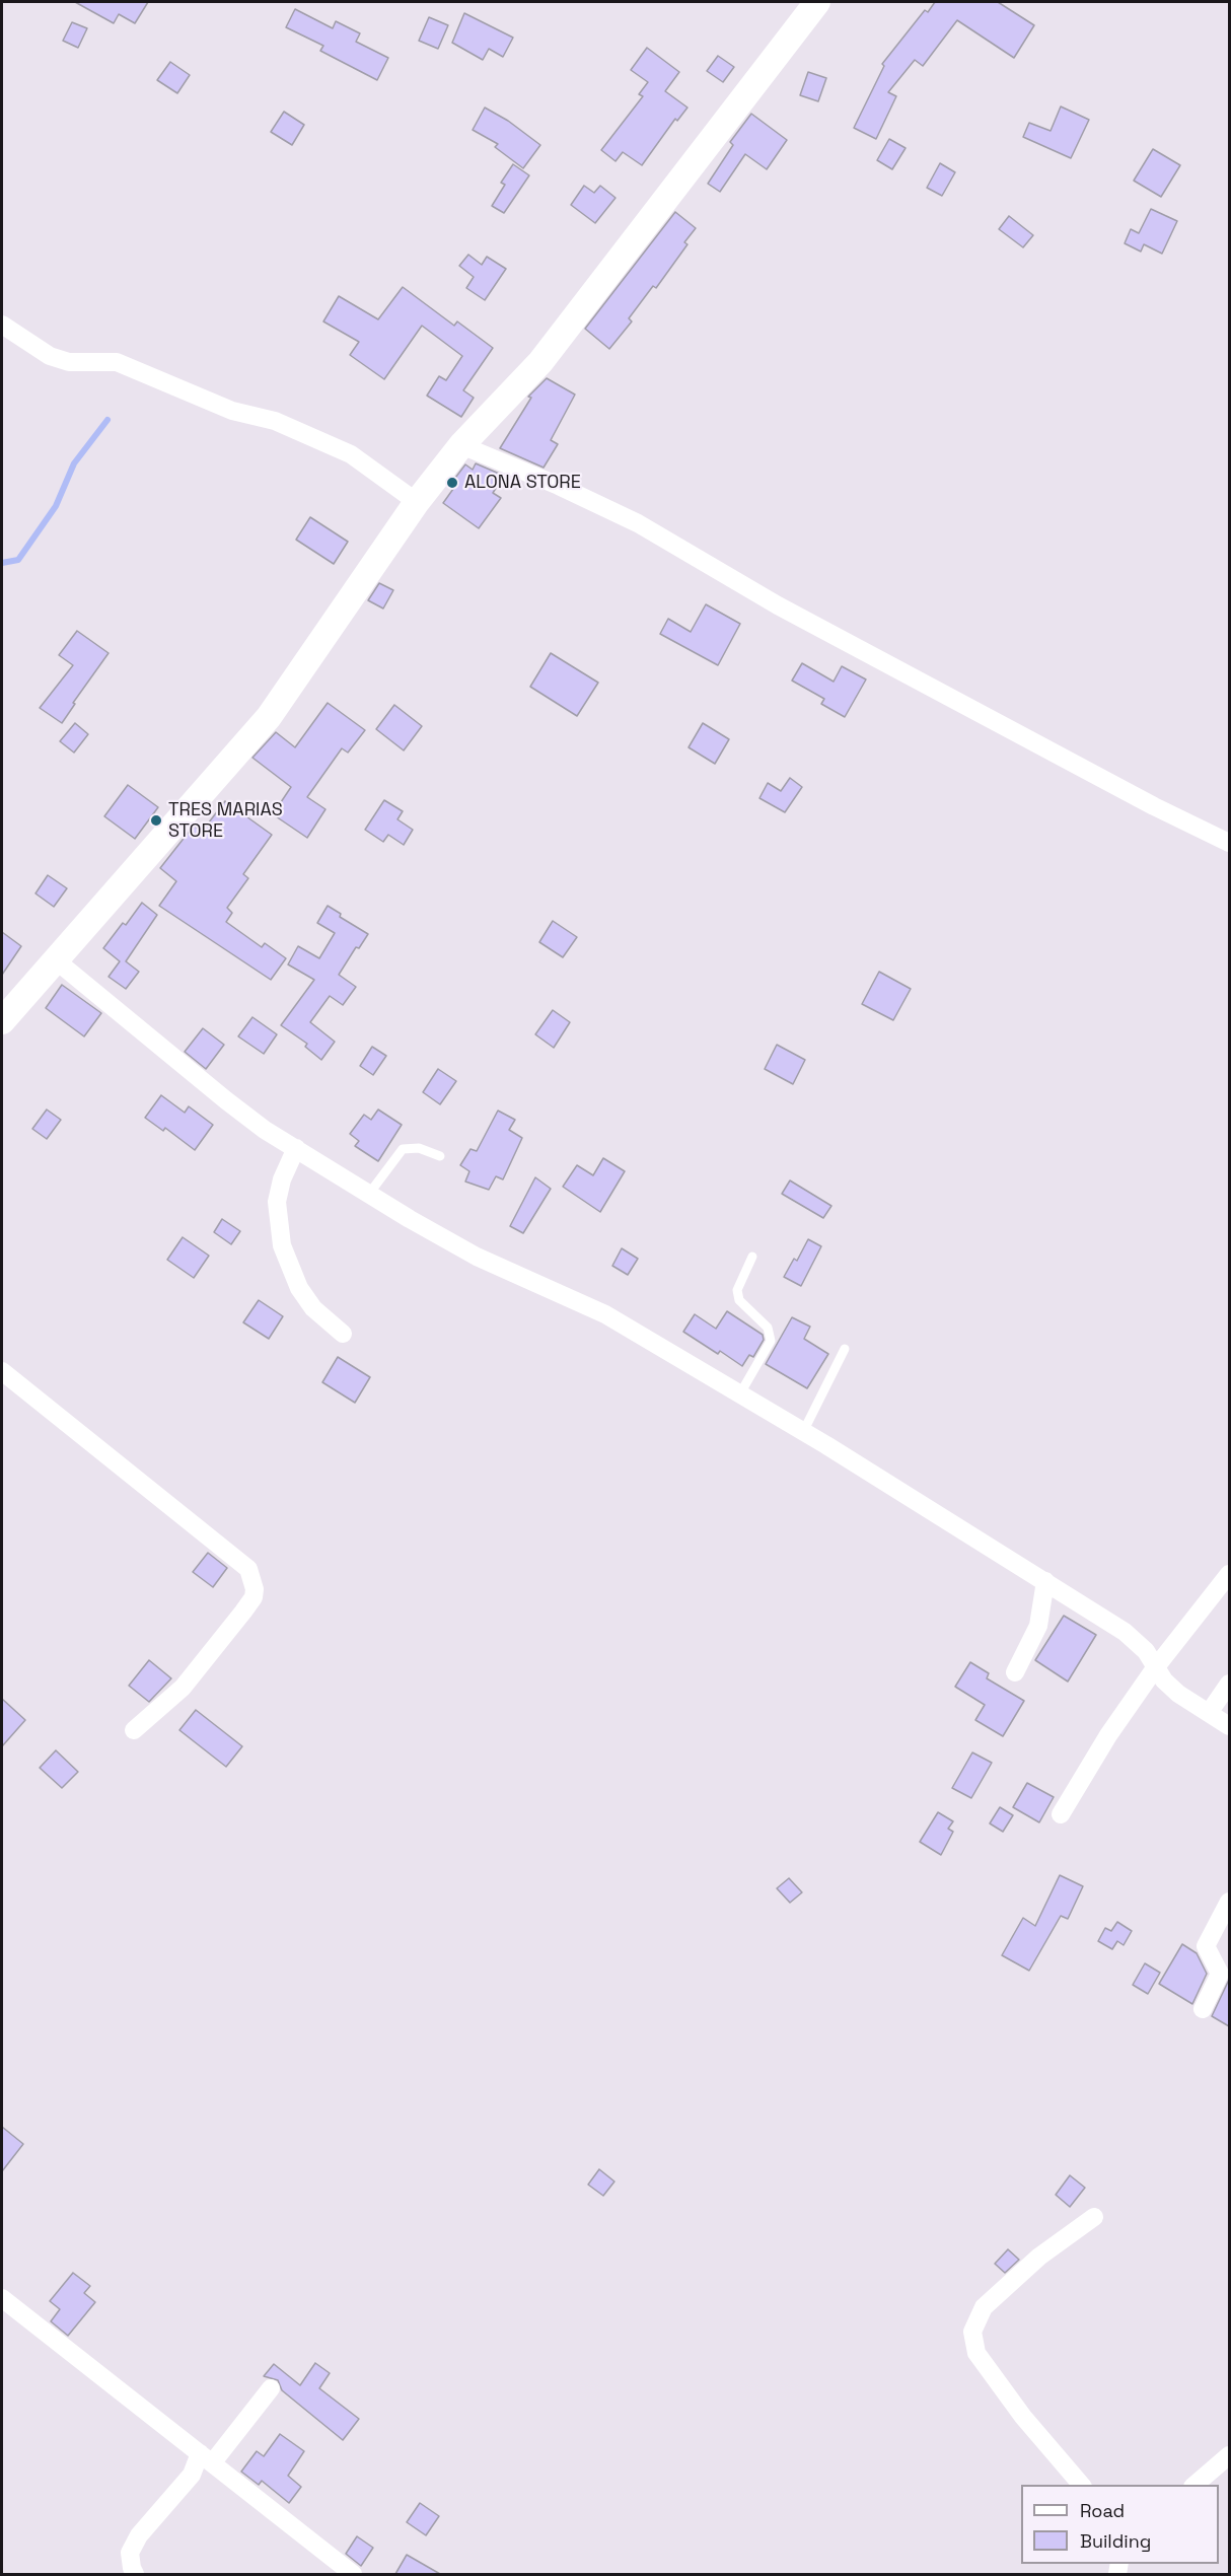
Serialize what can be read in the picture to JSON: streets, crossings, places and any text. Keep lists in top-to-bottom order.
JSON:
{
  "places": ["ALONA STORE", "TRES MARIAS STORE"],
  "legend": ["Road", "Building"]
}
